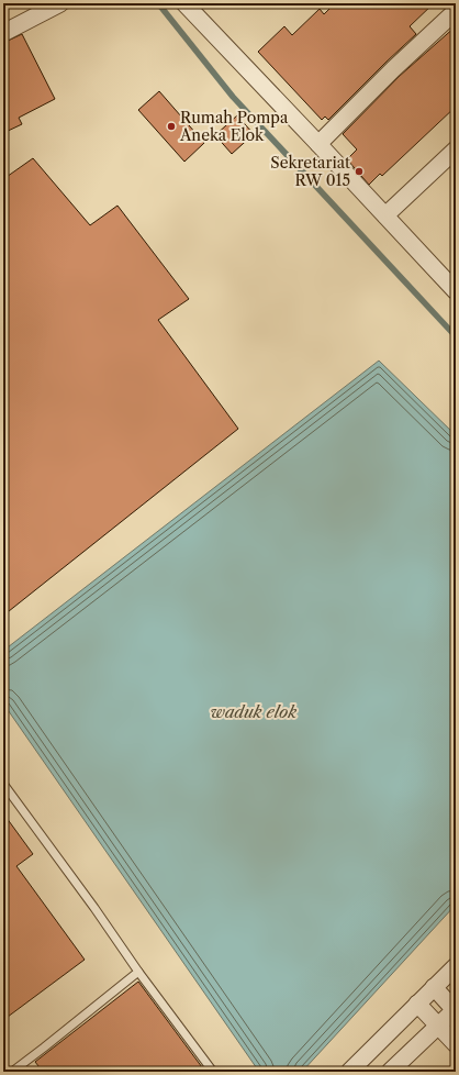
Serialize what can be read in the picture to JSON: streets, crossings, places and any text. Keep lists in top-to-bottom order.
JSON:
{
  "water": ["waduk elok"],
  "places": ["Rumah Pompa Aneka Elok", "Sekretariat RW 015"]
}
